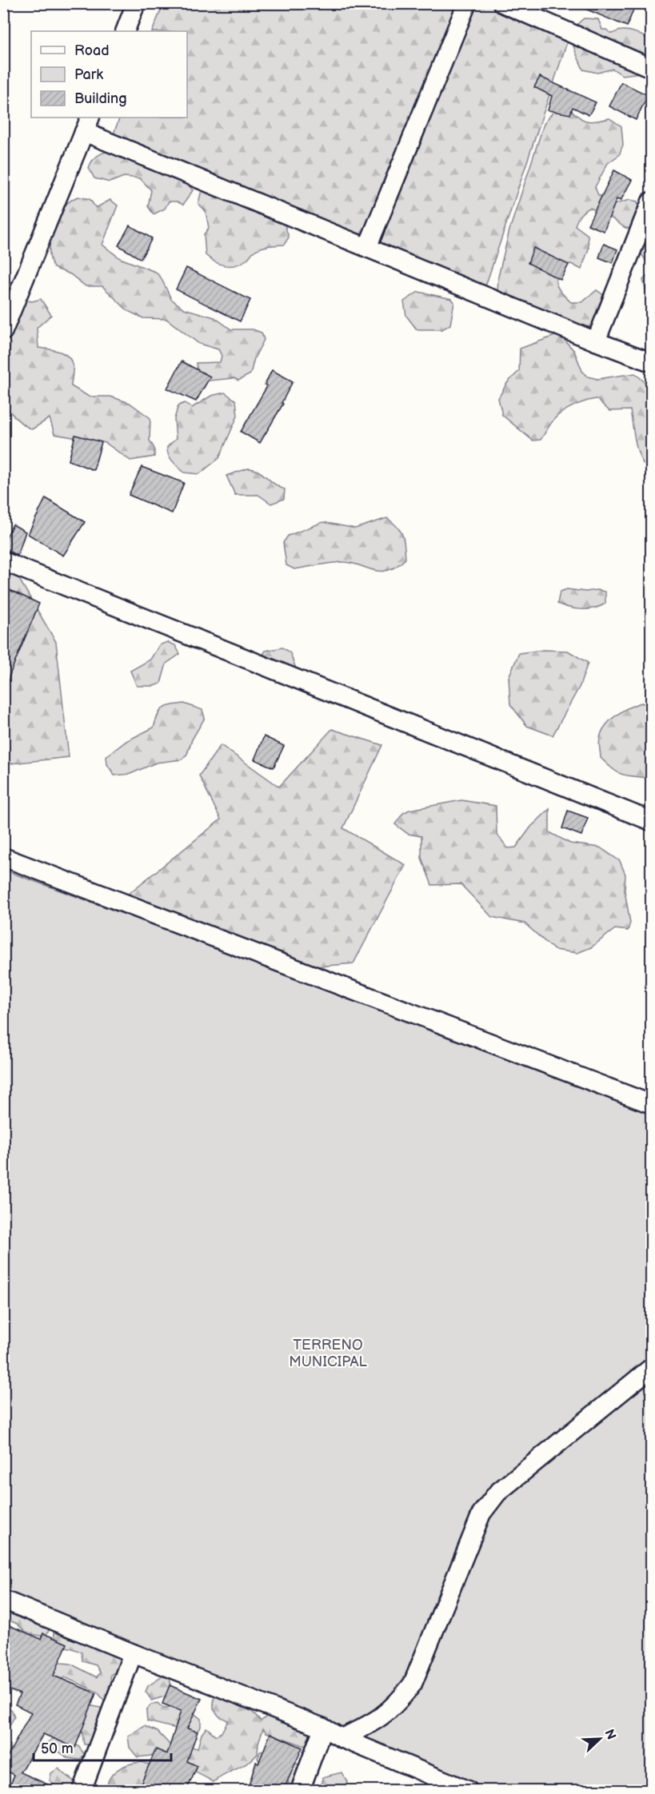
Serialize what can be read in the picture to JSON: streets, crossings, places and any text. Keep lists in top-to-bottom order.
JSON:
{
  "parks": ["TERRENO MUNICIPAL"],
  "legend": ["Road", "Park", "Building"],
  "scale_bar": "50 m",
  "north": "top right"
}
